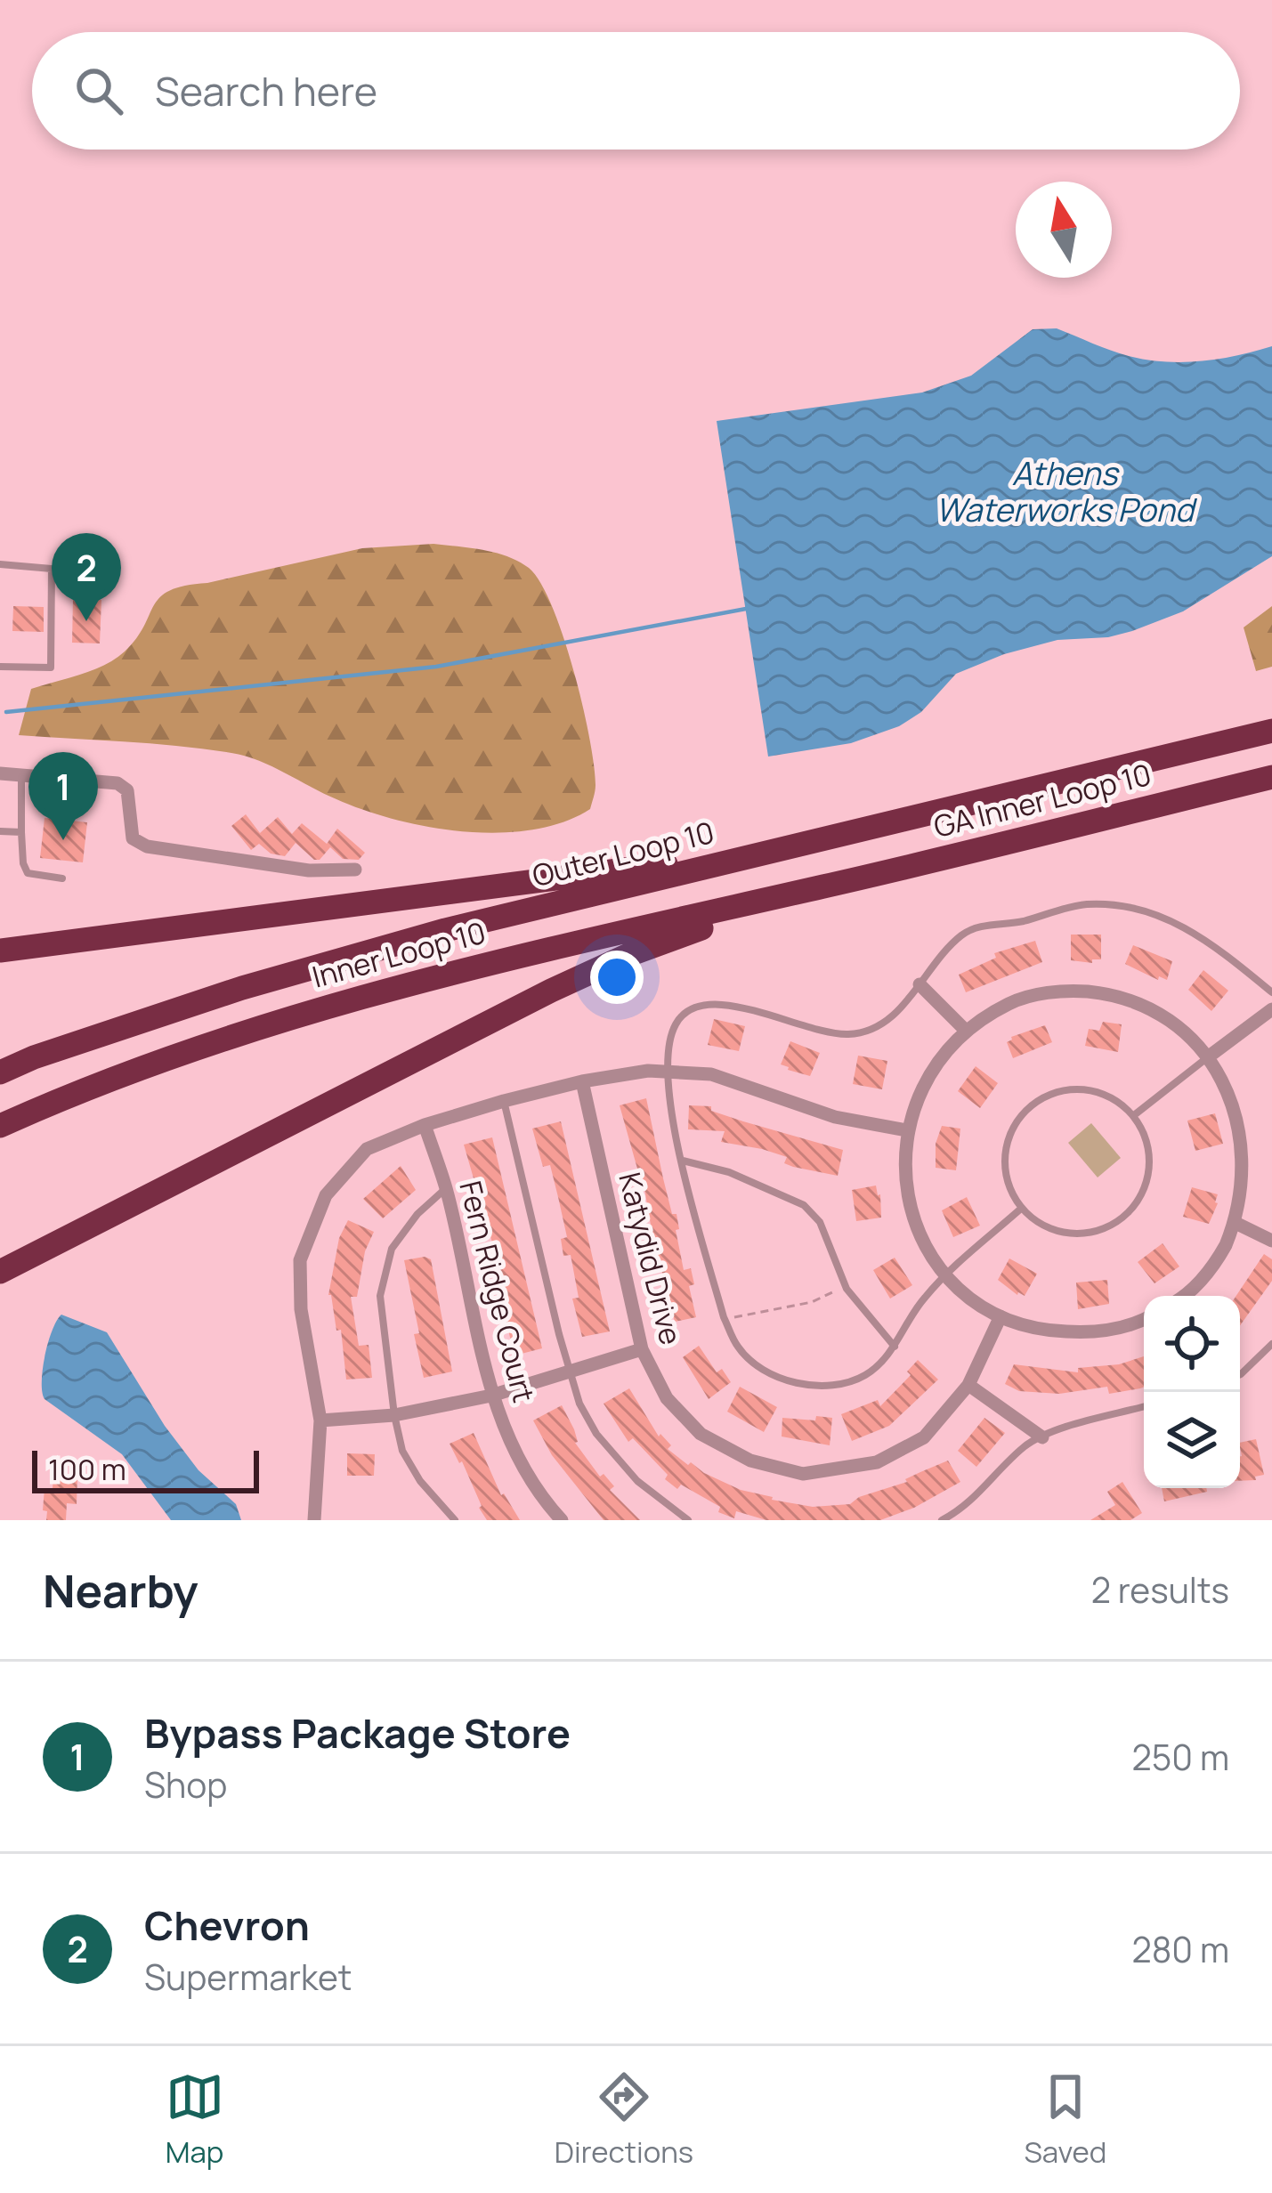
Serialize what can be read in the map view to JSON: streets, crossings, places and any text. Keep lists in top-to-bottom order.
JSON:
{
  "streets": {
    "highway": ["GA Inner Loop 10", "Outer Loop 10", "Inner Loop 10"],
    "street": ["Katydid Drive", "Fern Ridge Court"]
  },
  "crossings": [
    ["GA Inner Loop 10", "Inner Loop 10"]
  ],
  "water": ["Athens Waterworks Pond"],
  "scale_bar": "100 m",
  "north": "top",
  "page": {
    "search": "Search here",
    "pins": ["2", "1"],
    "scale": "100 m",
    "heading": ["Nearby", "2 results"],
    "list": [
      {
        "mark": "1",
        "name": "Bypass Package Store",
        "note": "Shop",
        "value": "250 m"
      },
      {
        "mark": "2",
        "name": "Chevron",
        "note": "Supermarket",
        "value": "280 m"
      }
    ],
    "nav": ["Map", "Directions", "Saved"]
  }
}
